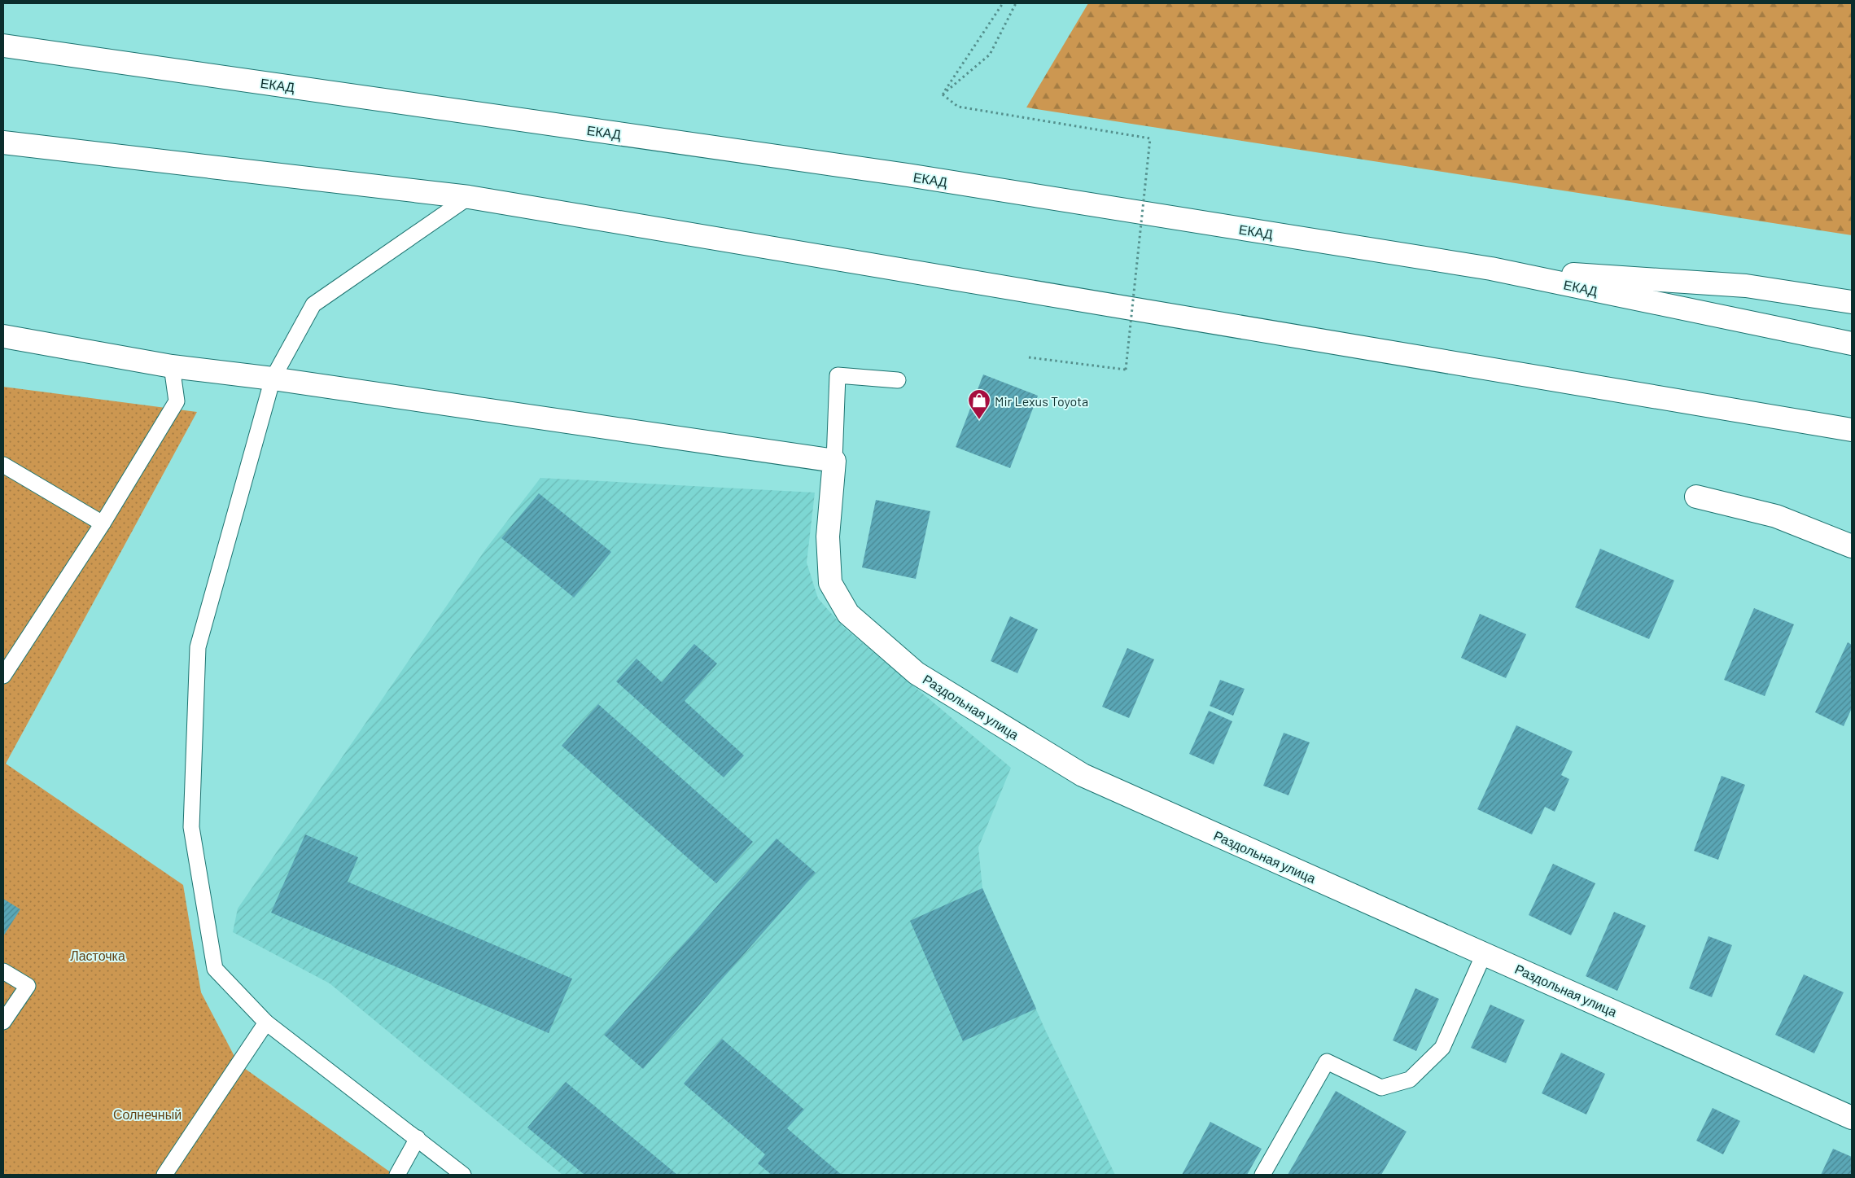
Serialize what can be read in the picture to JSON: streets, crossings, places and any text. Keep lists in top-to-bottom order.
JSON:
{
  "streets": {
    "main road": ["ЕКАД", "Раздольная улица"]
  },
  "parks": ["Ласточка", "Солнечный"],
  "places": {
    "shop": ["Mir Lexus Toyota"]
  }
}
